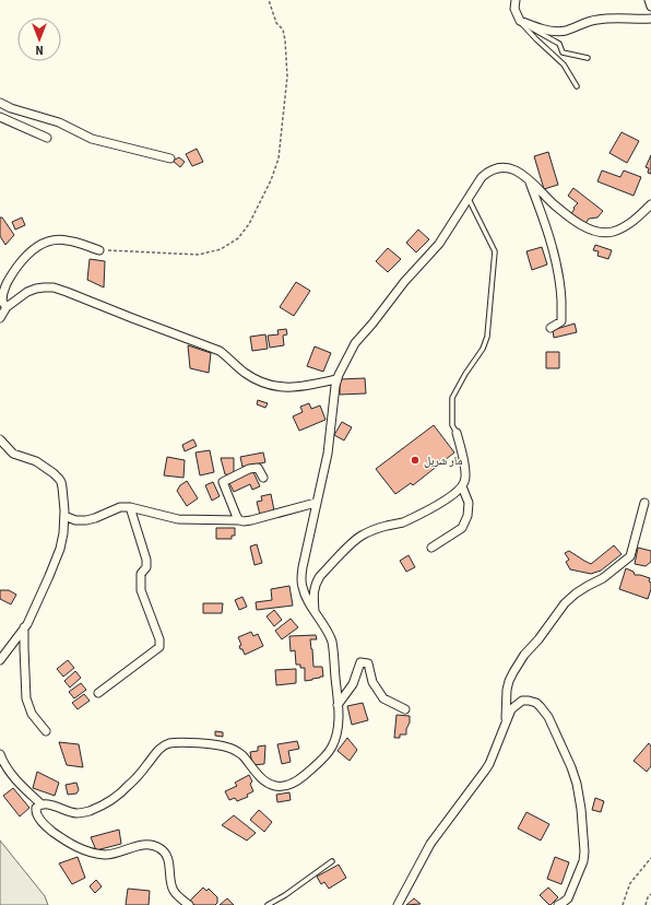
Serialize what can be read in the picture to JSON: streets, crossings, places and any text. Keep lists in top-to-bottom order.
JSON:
{
  "places": ["مار شربل"],
  "north": "bottom"
}
